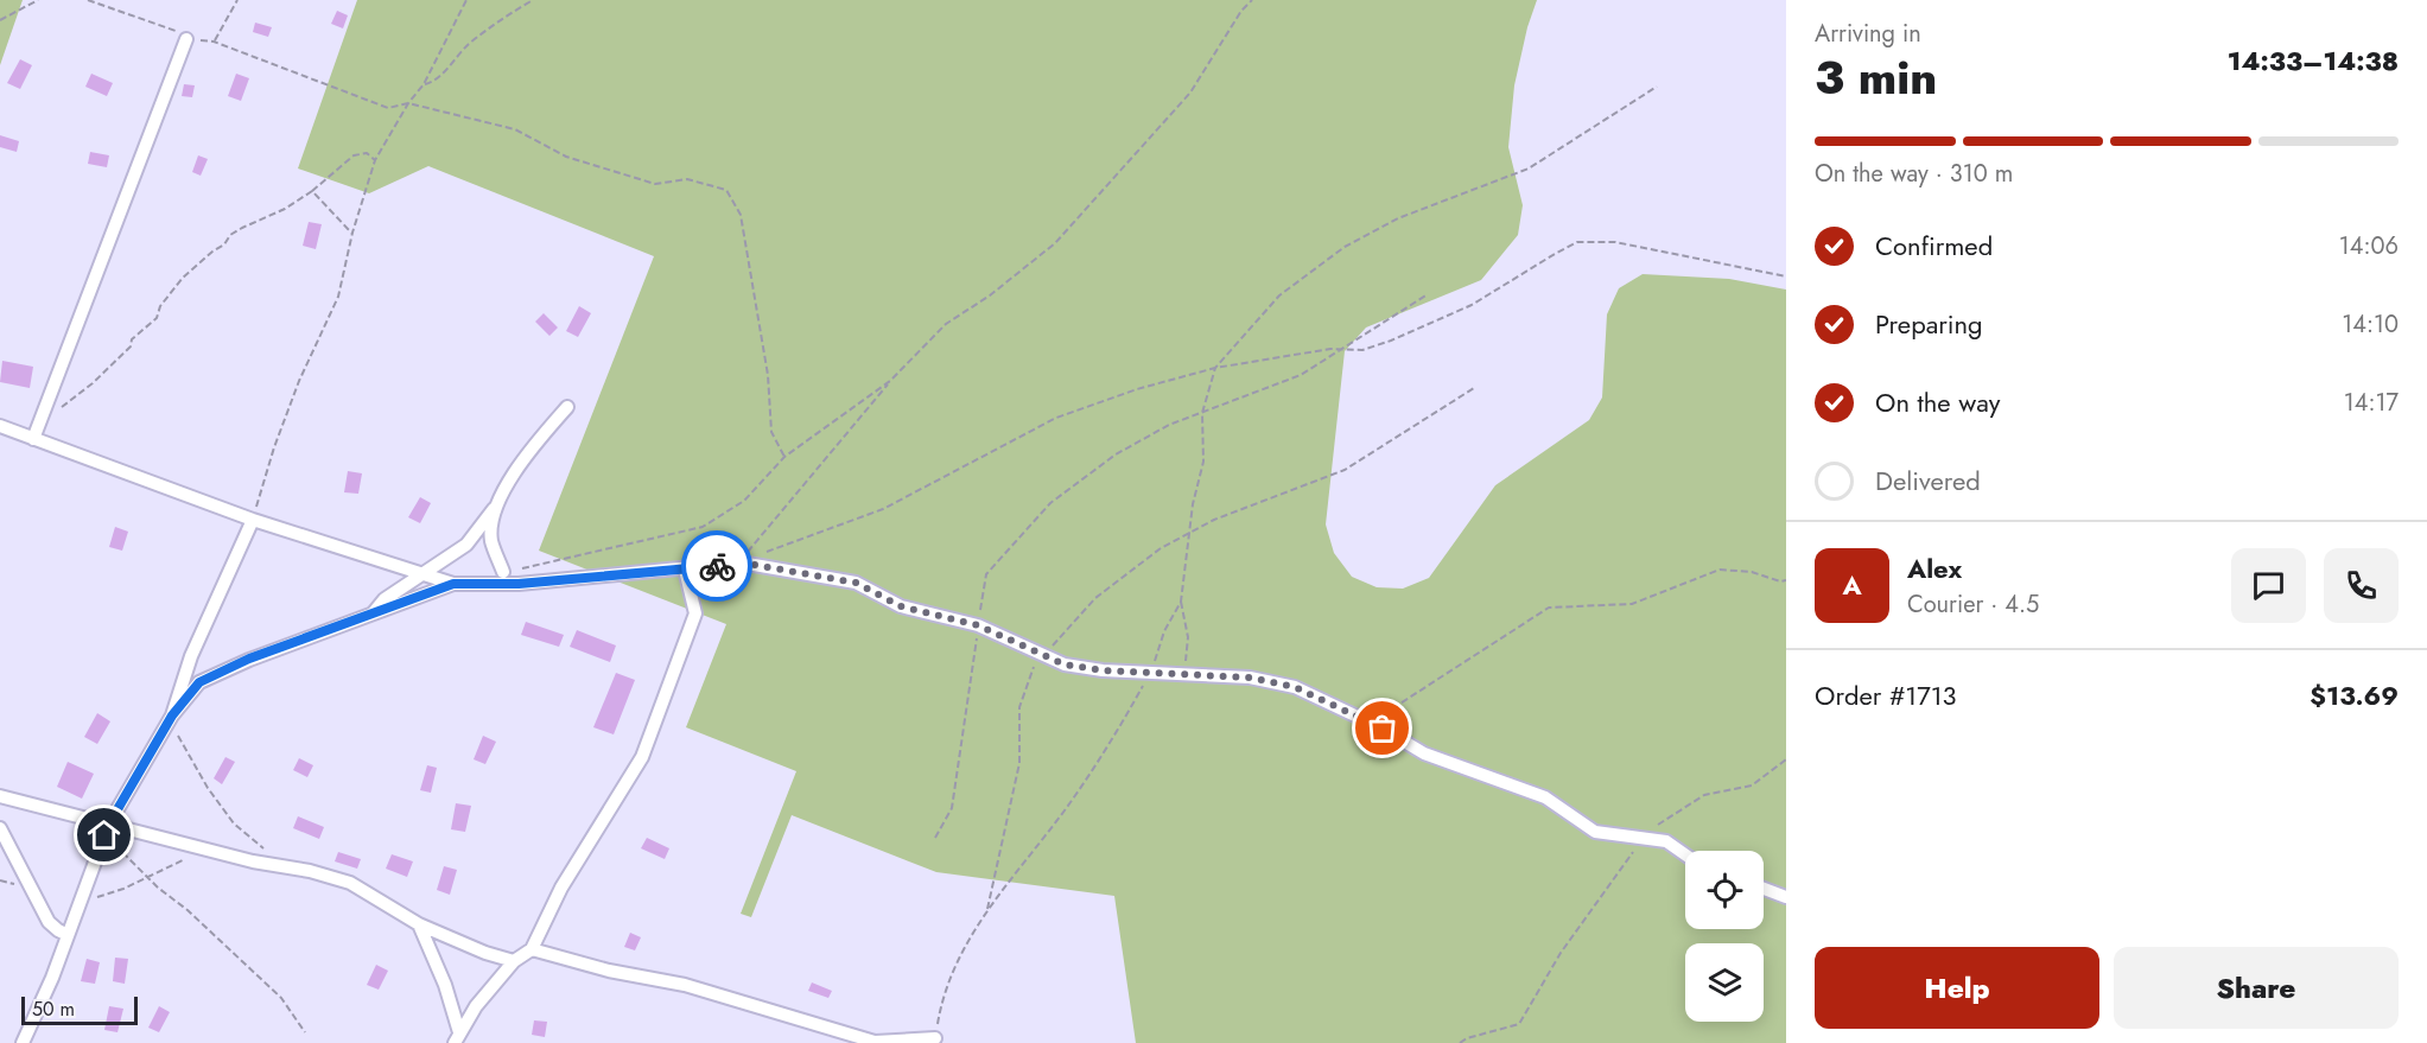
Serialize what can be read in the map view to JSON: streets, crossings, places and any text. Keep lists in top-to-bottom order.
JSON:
{
  "scale_bar": "50 m",
  "page": {
    "heading": ["3 min", "Arriving in", "14:33–14:38"],
    "panel": [
      "Alex",
      "Courier · 4.5",
      "Order #1713",
      "$13.69"
    ],
    "bar": "On the way · 310 m",
    "list": [
      ["Confirmed", "14:06"],
      ["Preparing", "14:10"],
      ["On the way", "14:17"],
      "Delivered"
    ],
    "round": "A",
    "buttons": ["Help", "Share"],
    "scale": "50 m"
  }
}
